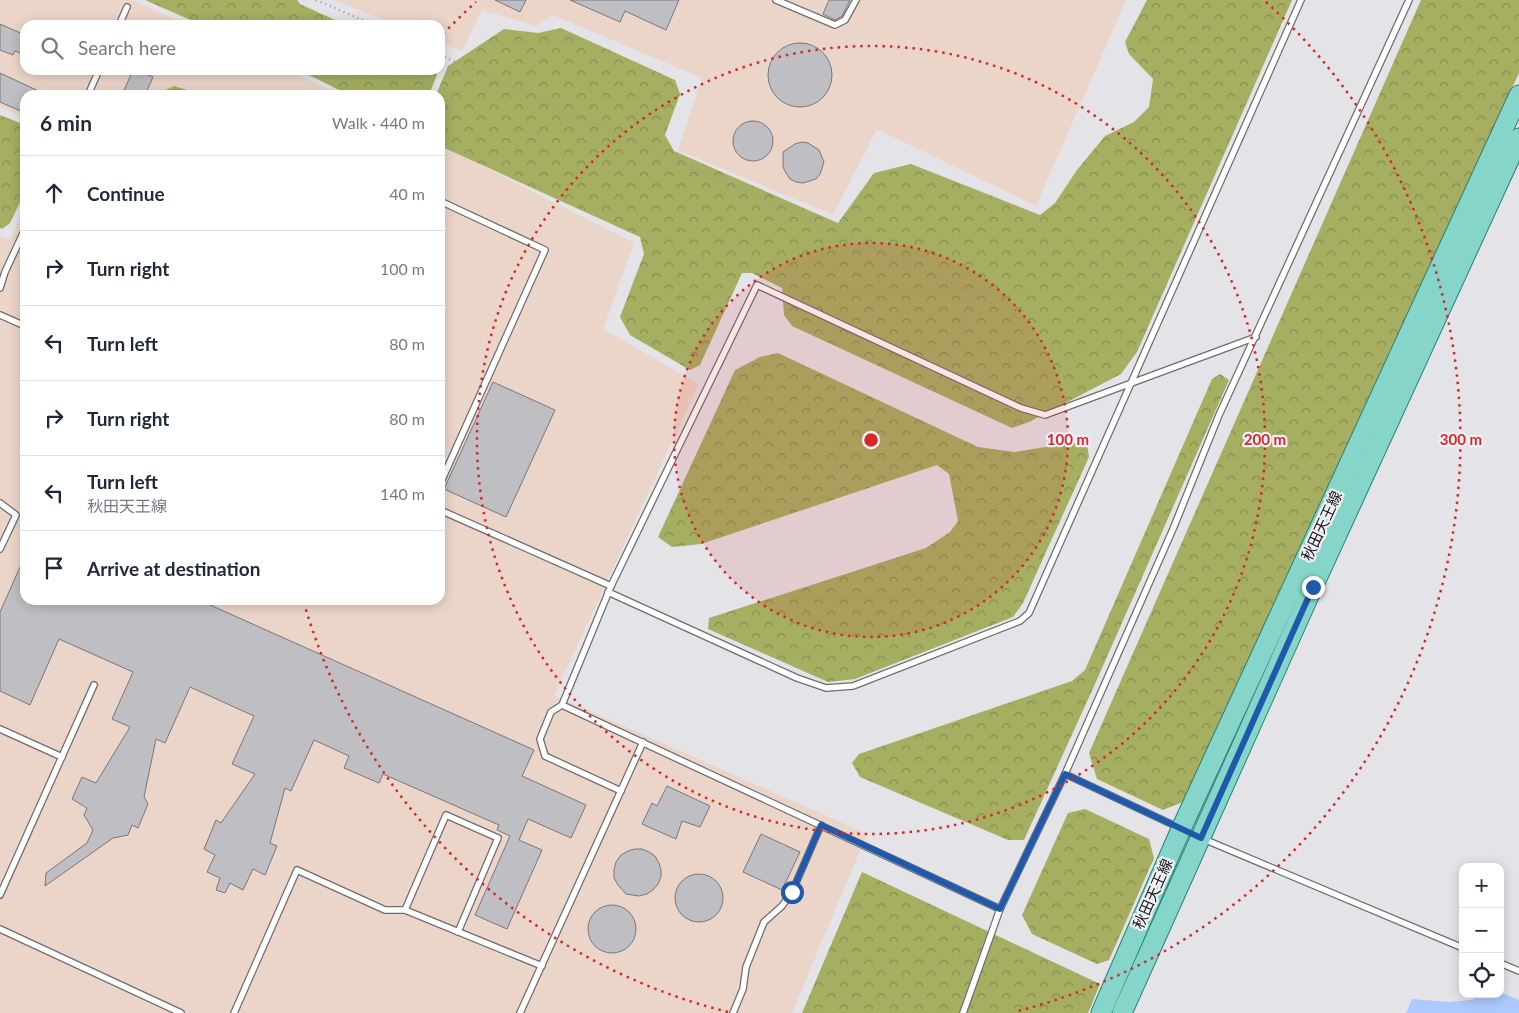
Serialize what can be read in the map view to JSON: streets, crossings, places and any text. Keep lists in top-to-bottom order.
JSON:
{
  "streets": {
    "main road": ["秋田天王線"]
  },
  "page": {
    "search": "Search here",
    "heading": ["6 min", "Walk · 440 m"],
    "list": [
      ["Continue", "40 m"],
      ["Turn right", "100 m"],
      ["Turn left", "80 m"],
      ["Turn right", "80 m"],
      ["Turn left", "秋田天王線", "140 m"],
      "Arrive at destination"
    ],
    "map_buttons": ["+", "−"]
  },
  "rings": ["100 m", "200 m", "300 m"]
}
